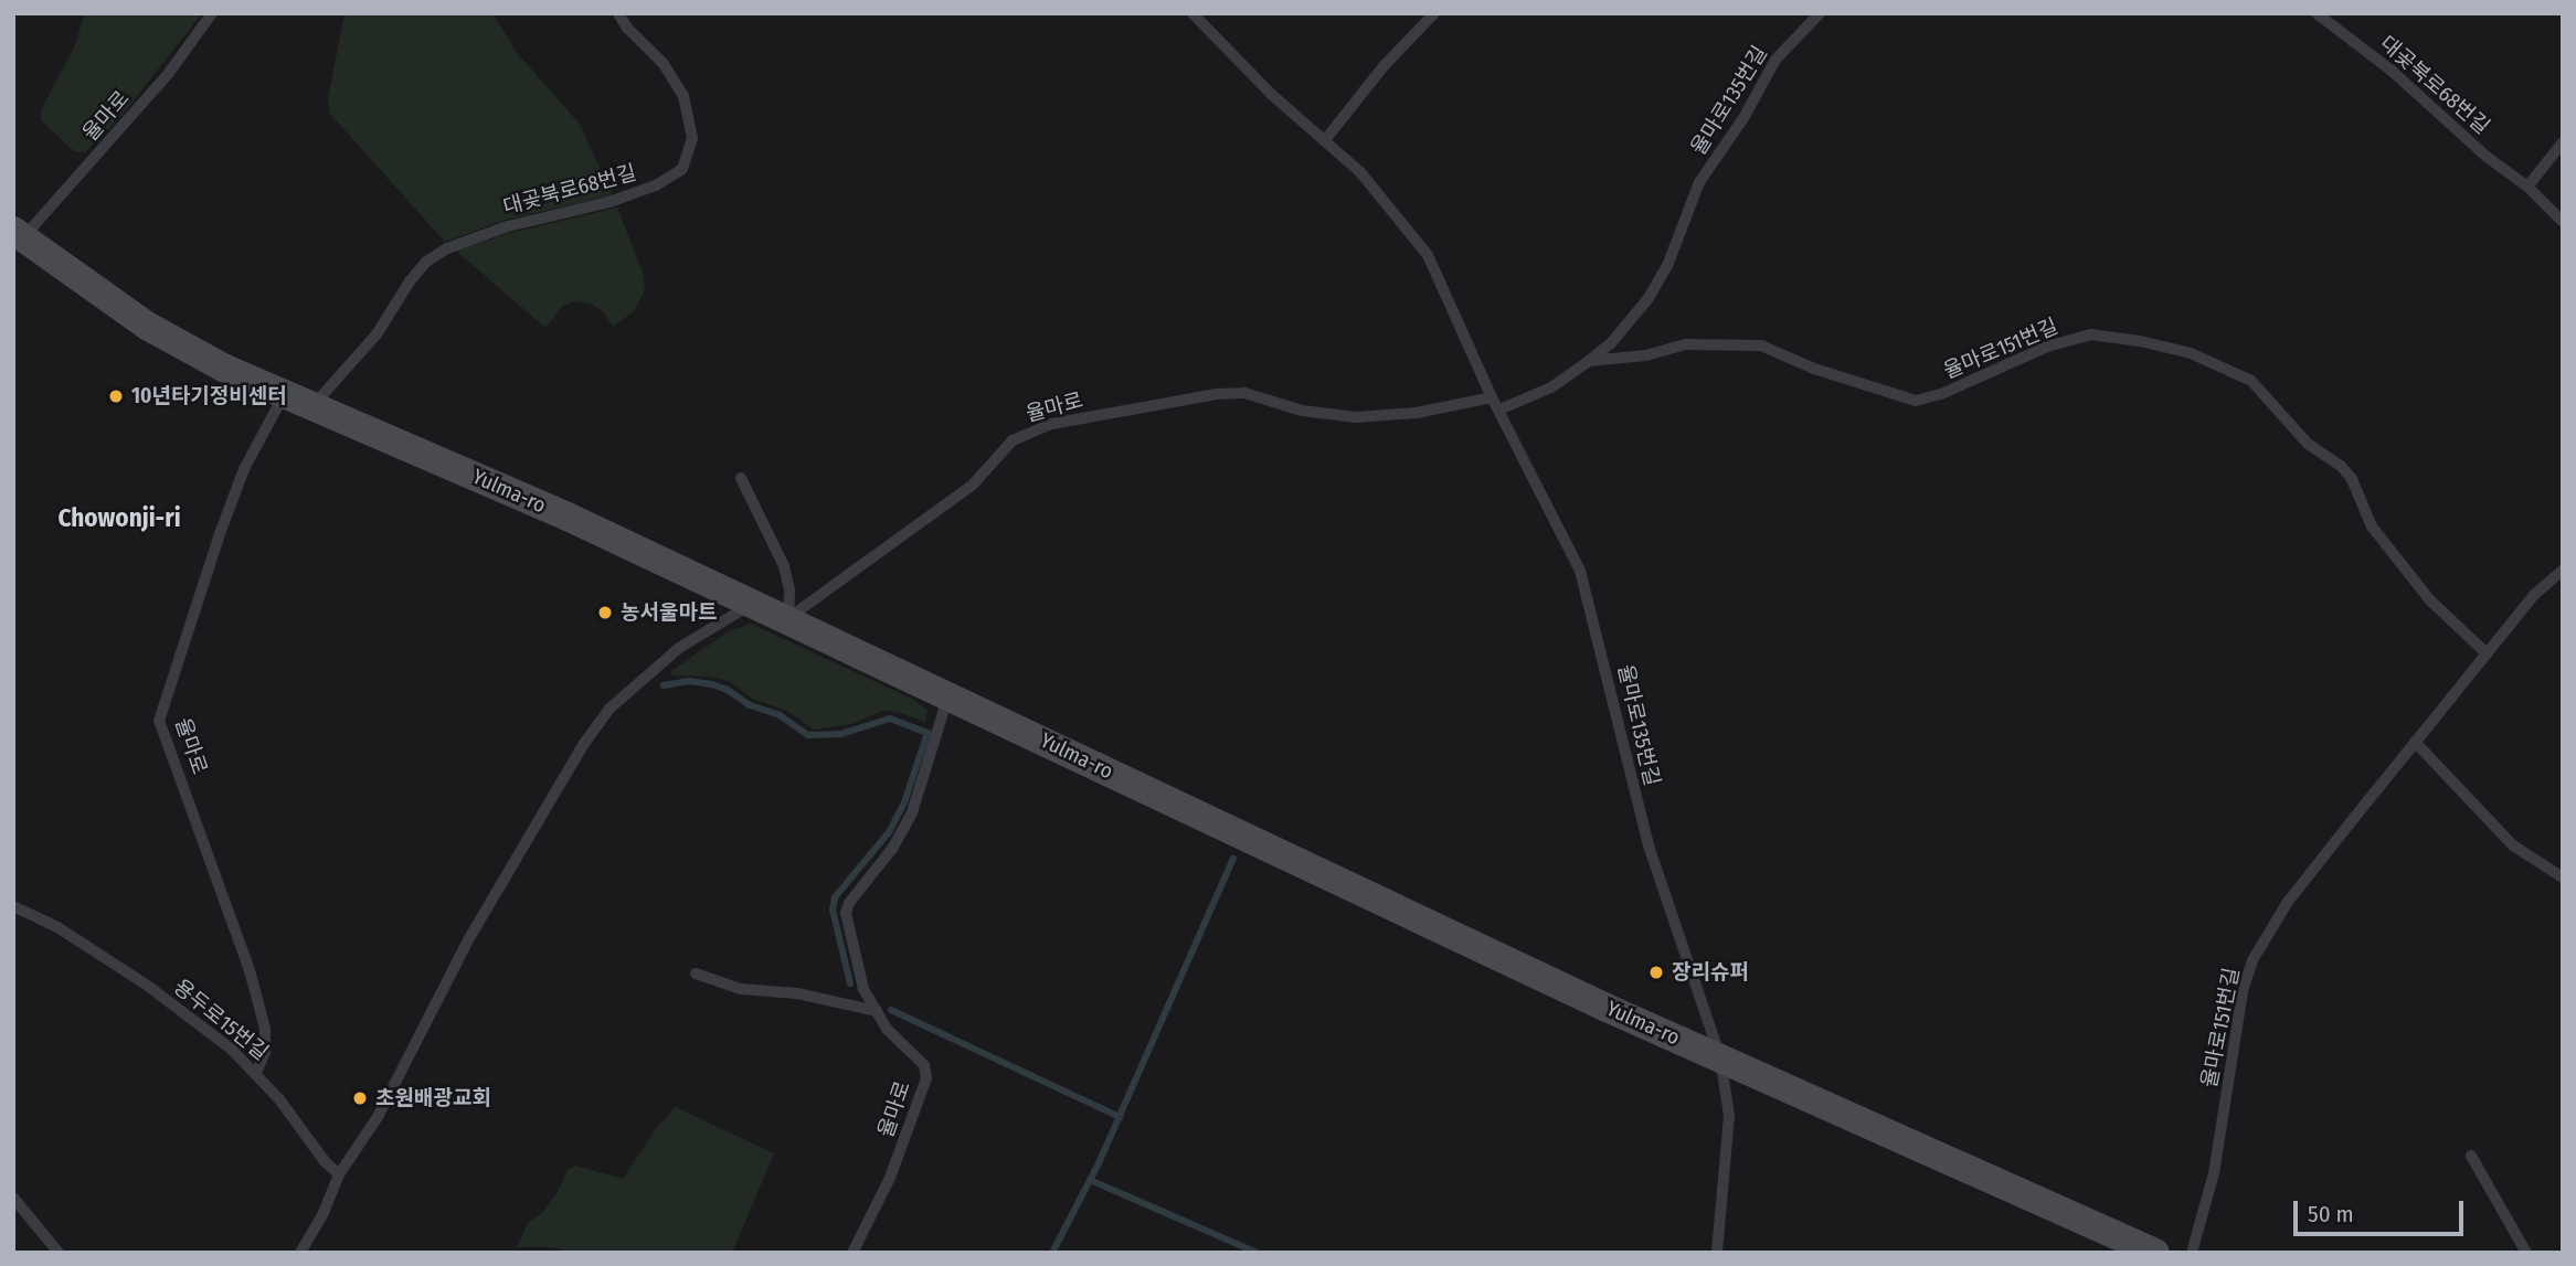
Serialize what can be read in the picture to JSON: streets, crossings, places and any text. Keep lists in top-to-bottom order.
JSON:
{
  "streets": {
    "street": ["Yulma-ro"],
    "lane": [
      "대곶북로68번길",
      "율마로135번길",
      "율마로",
      "율마로151번길",
      "용두로15번길"
    ]
  },
  "crossings": [
    ["대곶북로68번길", "Yulma-ro"],
    ["율마로135번길", "율마로"],
    ["율마로135번길", "율마로151번길"],
    ["율마로135번길", "Yulma-ro"],
    ["율마로", "Yulma-ro"],
    ["율마로", "용두로15번길"]
  ],
  "districts": ["Chowonji-ri"],
  "places": [
    "10년타기정비센터",
    "농서울마트",
    "장리슈퍼",
    "초원배광교회"
  ],
  "scale_bar": "50 m"
}
